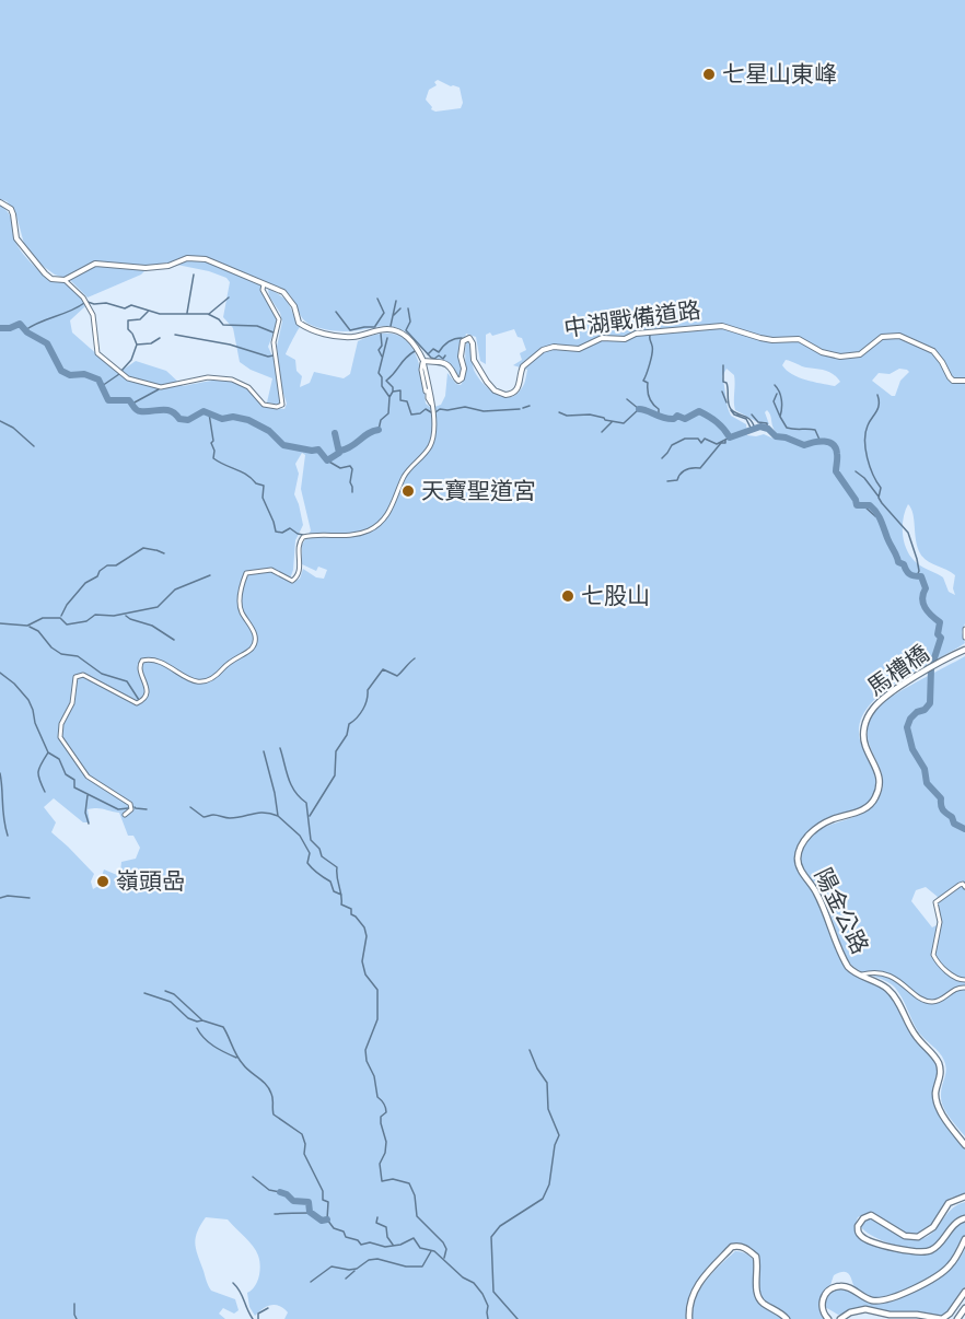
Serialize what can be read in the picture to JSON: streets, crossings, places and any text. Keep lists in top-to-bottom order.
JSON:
{
  "streets": {
    "main road": ["馬槽橋", "陽金公路"],
    "street": ["中湖戰備道路"]
  },
  "crossings": [
    ["馬槽橋", "陽金公路"]
  ],
  "places": [
    "七星山東峰",
    "天寶聖道宮",
    "七股山",
    "嶺頭喦"
  ]
}
